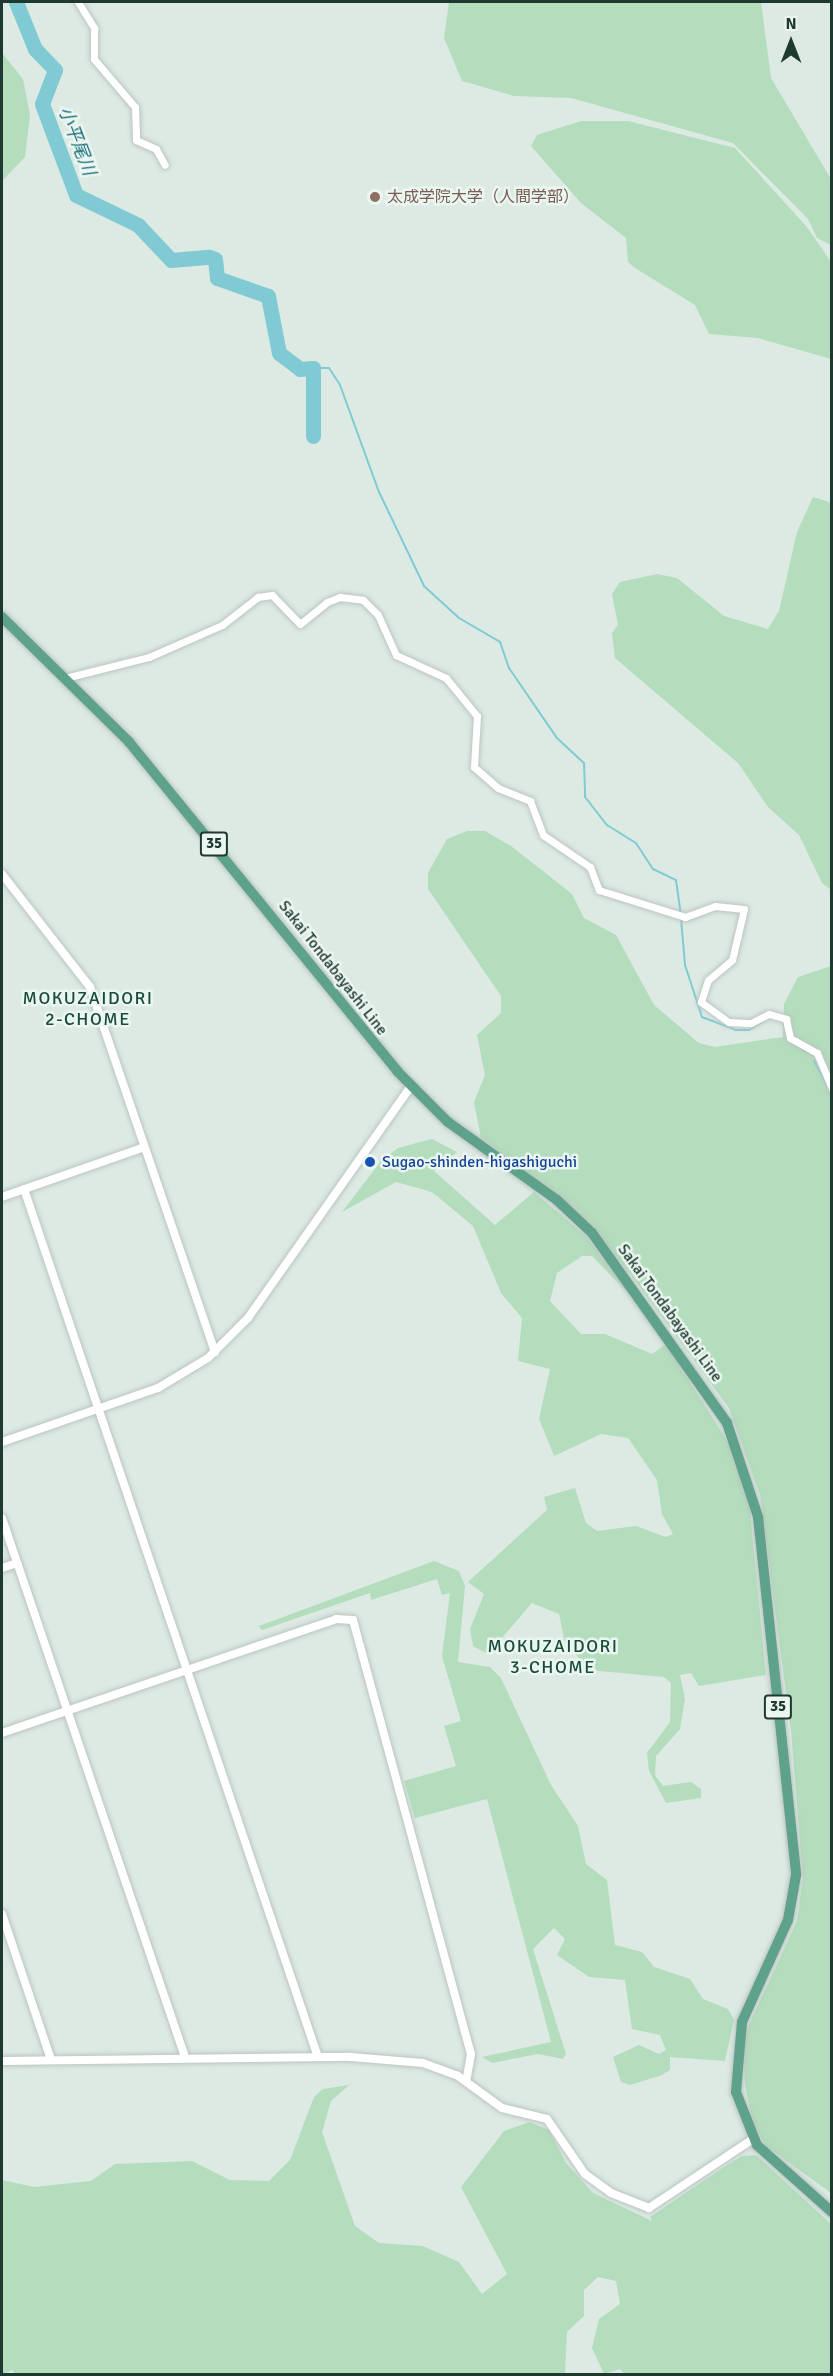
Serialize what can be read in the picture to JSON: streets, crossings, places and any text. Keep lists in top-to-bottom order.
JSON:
{
  "streets": {
    "main road": ["35", "Sakai Tondabayashi Line"]
  },
  "districts": ["MOKUZAIDORI 2-CHOME", "MOKUZAIDORI 3-CHOME"],
  "water": ["小平尾川"],
  "places": ["太成学院大学（人間学部）", "Sugao-shinden-higashiguchi"],
  "north": "top"
}
